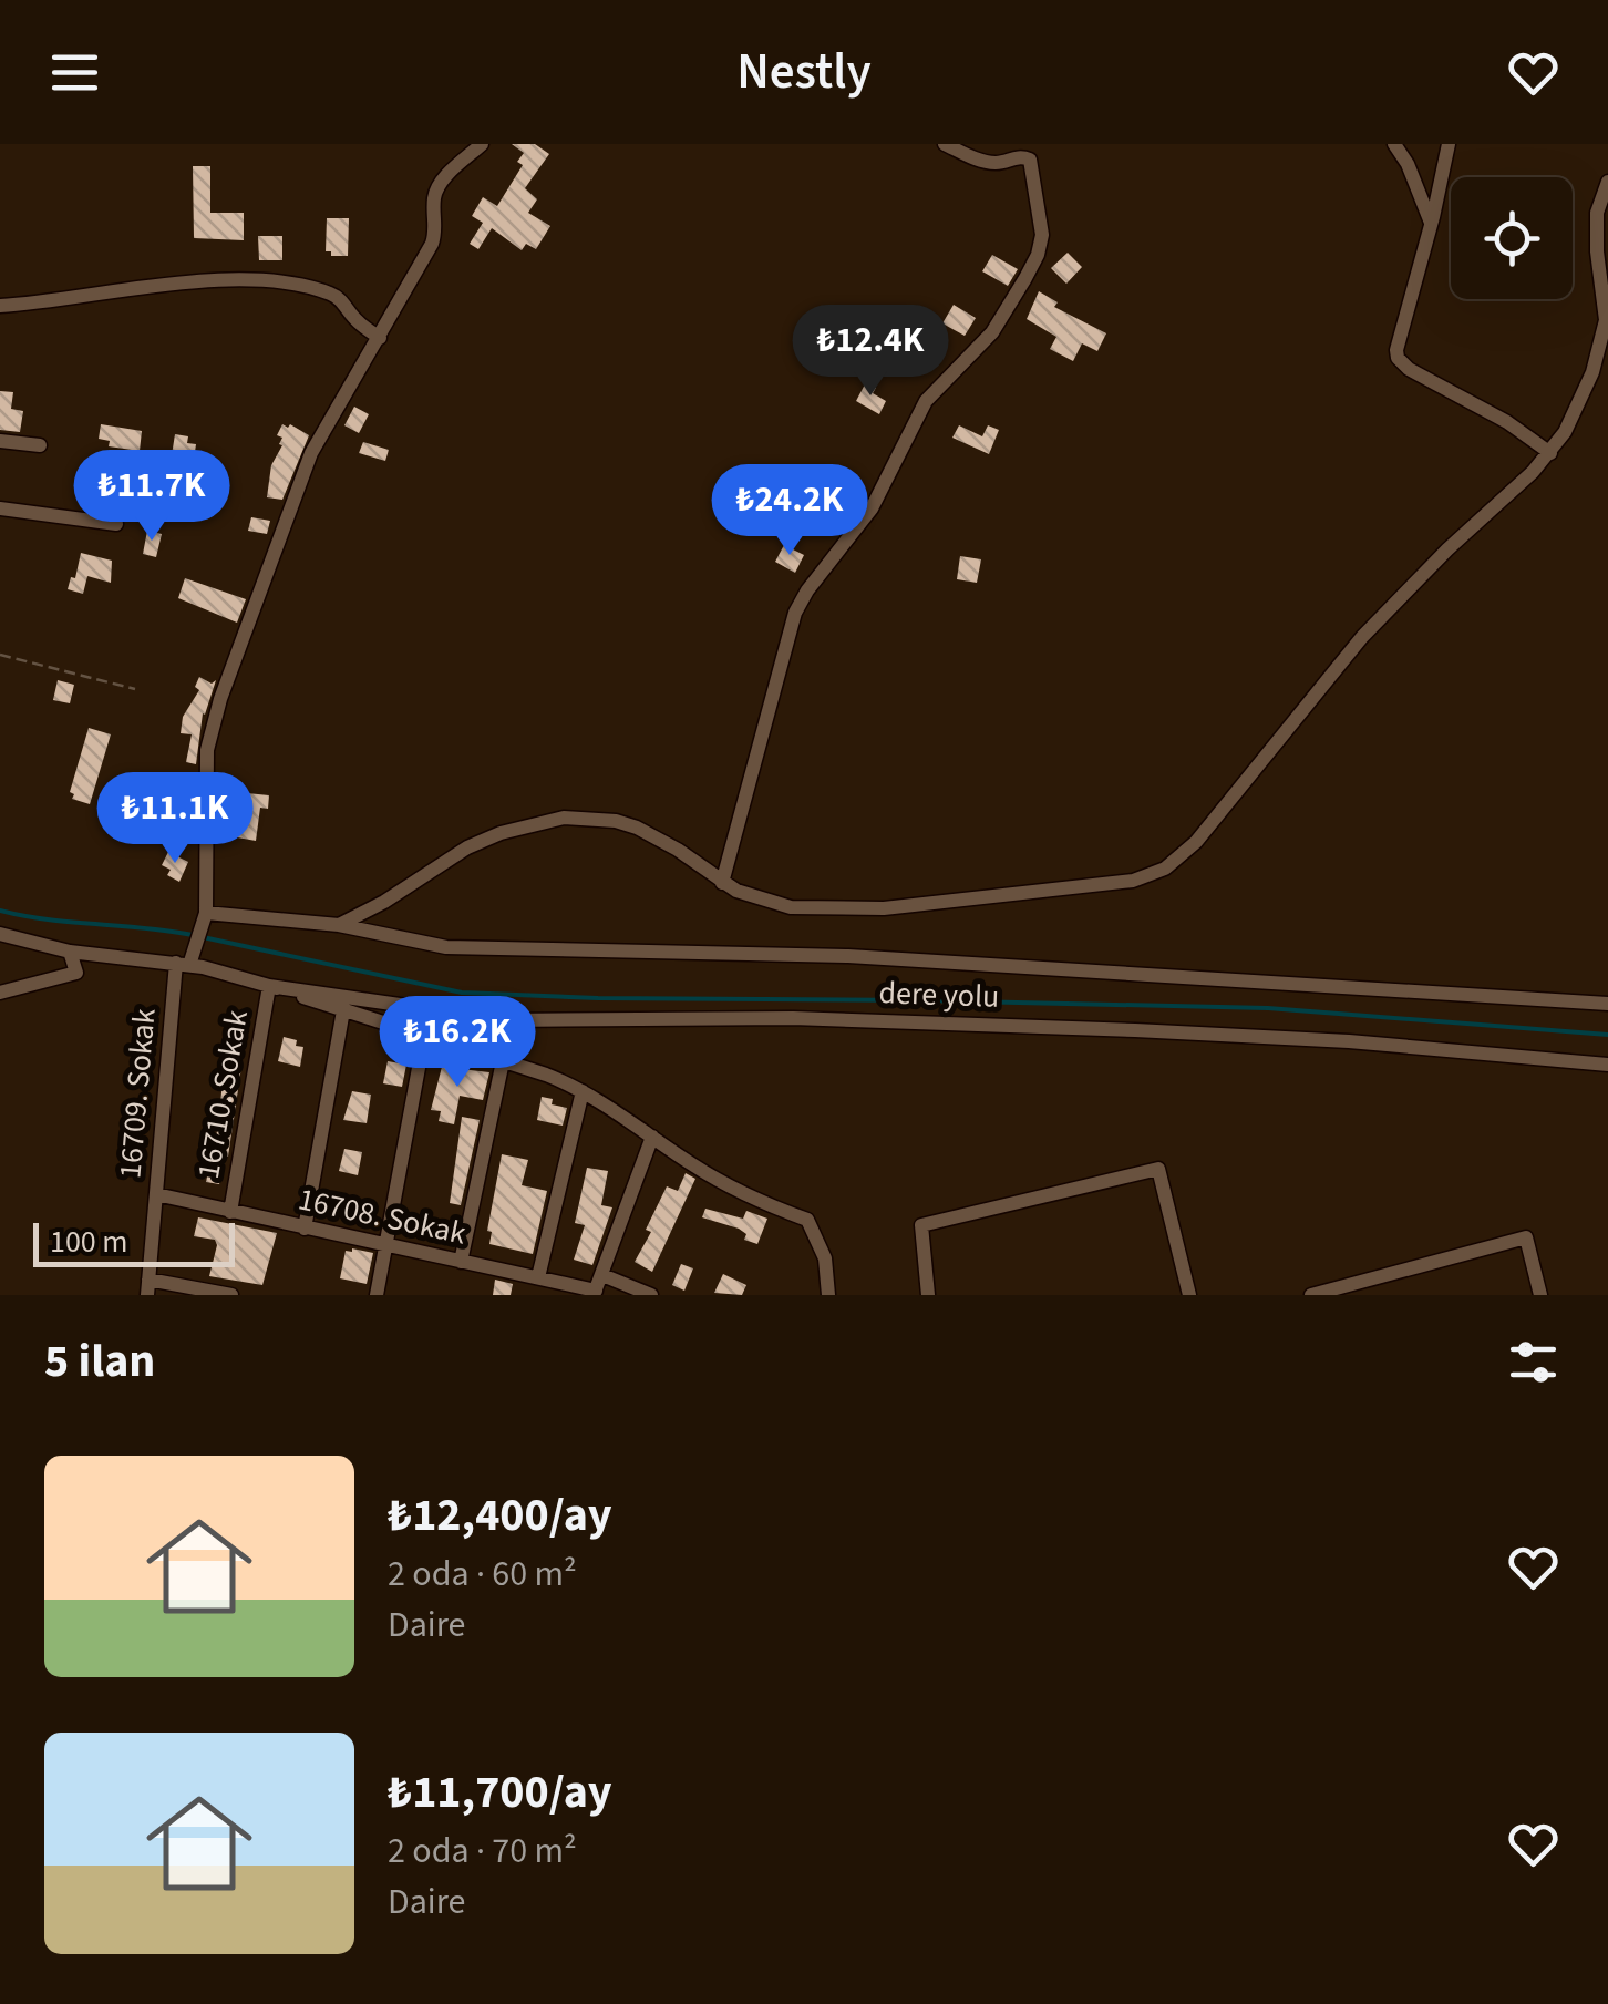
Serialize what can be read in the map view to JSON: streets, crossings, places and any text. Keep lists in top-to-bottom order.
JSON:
{
  "streets": {
    "street": [
      "dere yolu",
      "16709. Sokak",
      "16710. Sokak",
      "16708. Sokak"
    ]
  },
  "crossings": [
    ["dere yolu", "16710. Sokak"],
    ["16709. Sokak", "16708. Sokak"],
    ["16710. Sokak", "16708. Sokak"]
  ],
  "scale_bar": "100 m",
  "page": {
    "header": "Nestly",
    "price": [
      "₺12.4K",
      "₺11.7K",
      "₺24.2K",
      "₺11.1K",
      "₺16.2K"
    ],
    "scale": "100 m",
    "heading": "5 ilan",
    "list": [
      {
        "name": "₺12,400/ay",
        "note": "2 oda · 60 m² · Daire"
      },
      {
        "name": "₺11,700/ay",
        "note": "2 oda · 70 m² · Daire"
      }
    ]
  }
}
